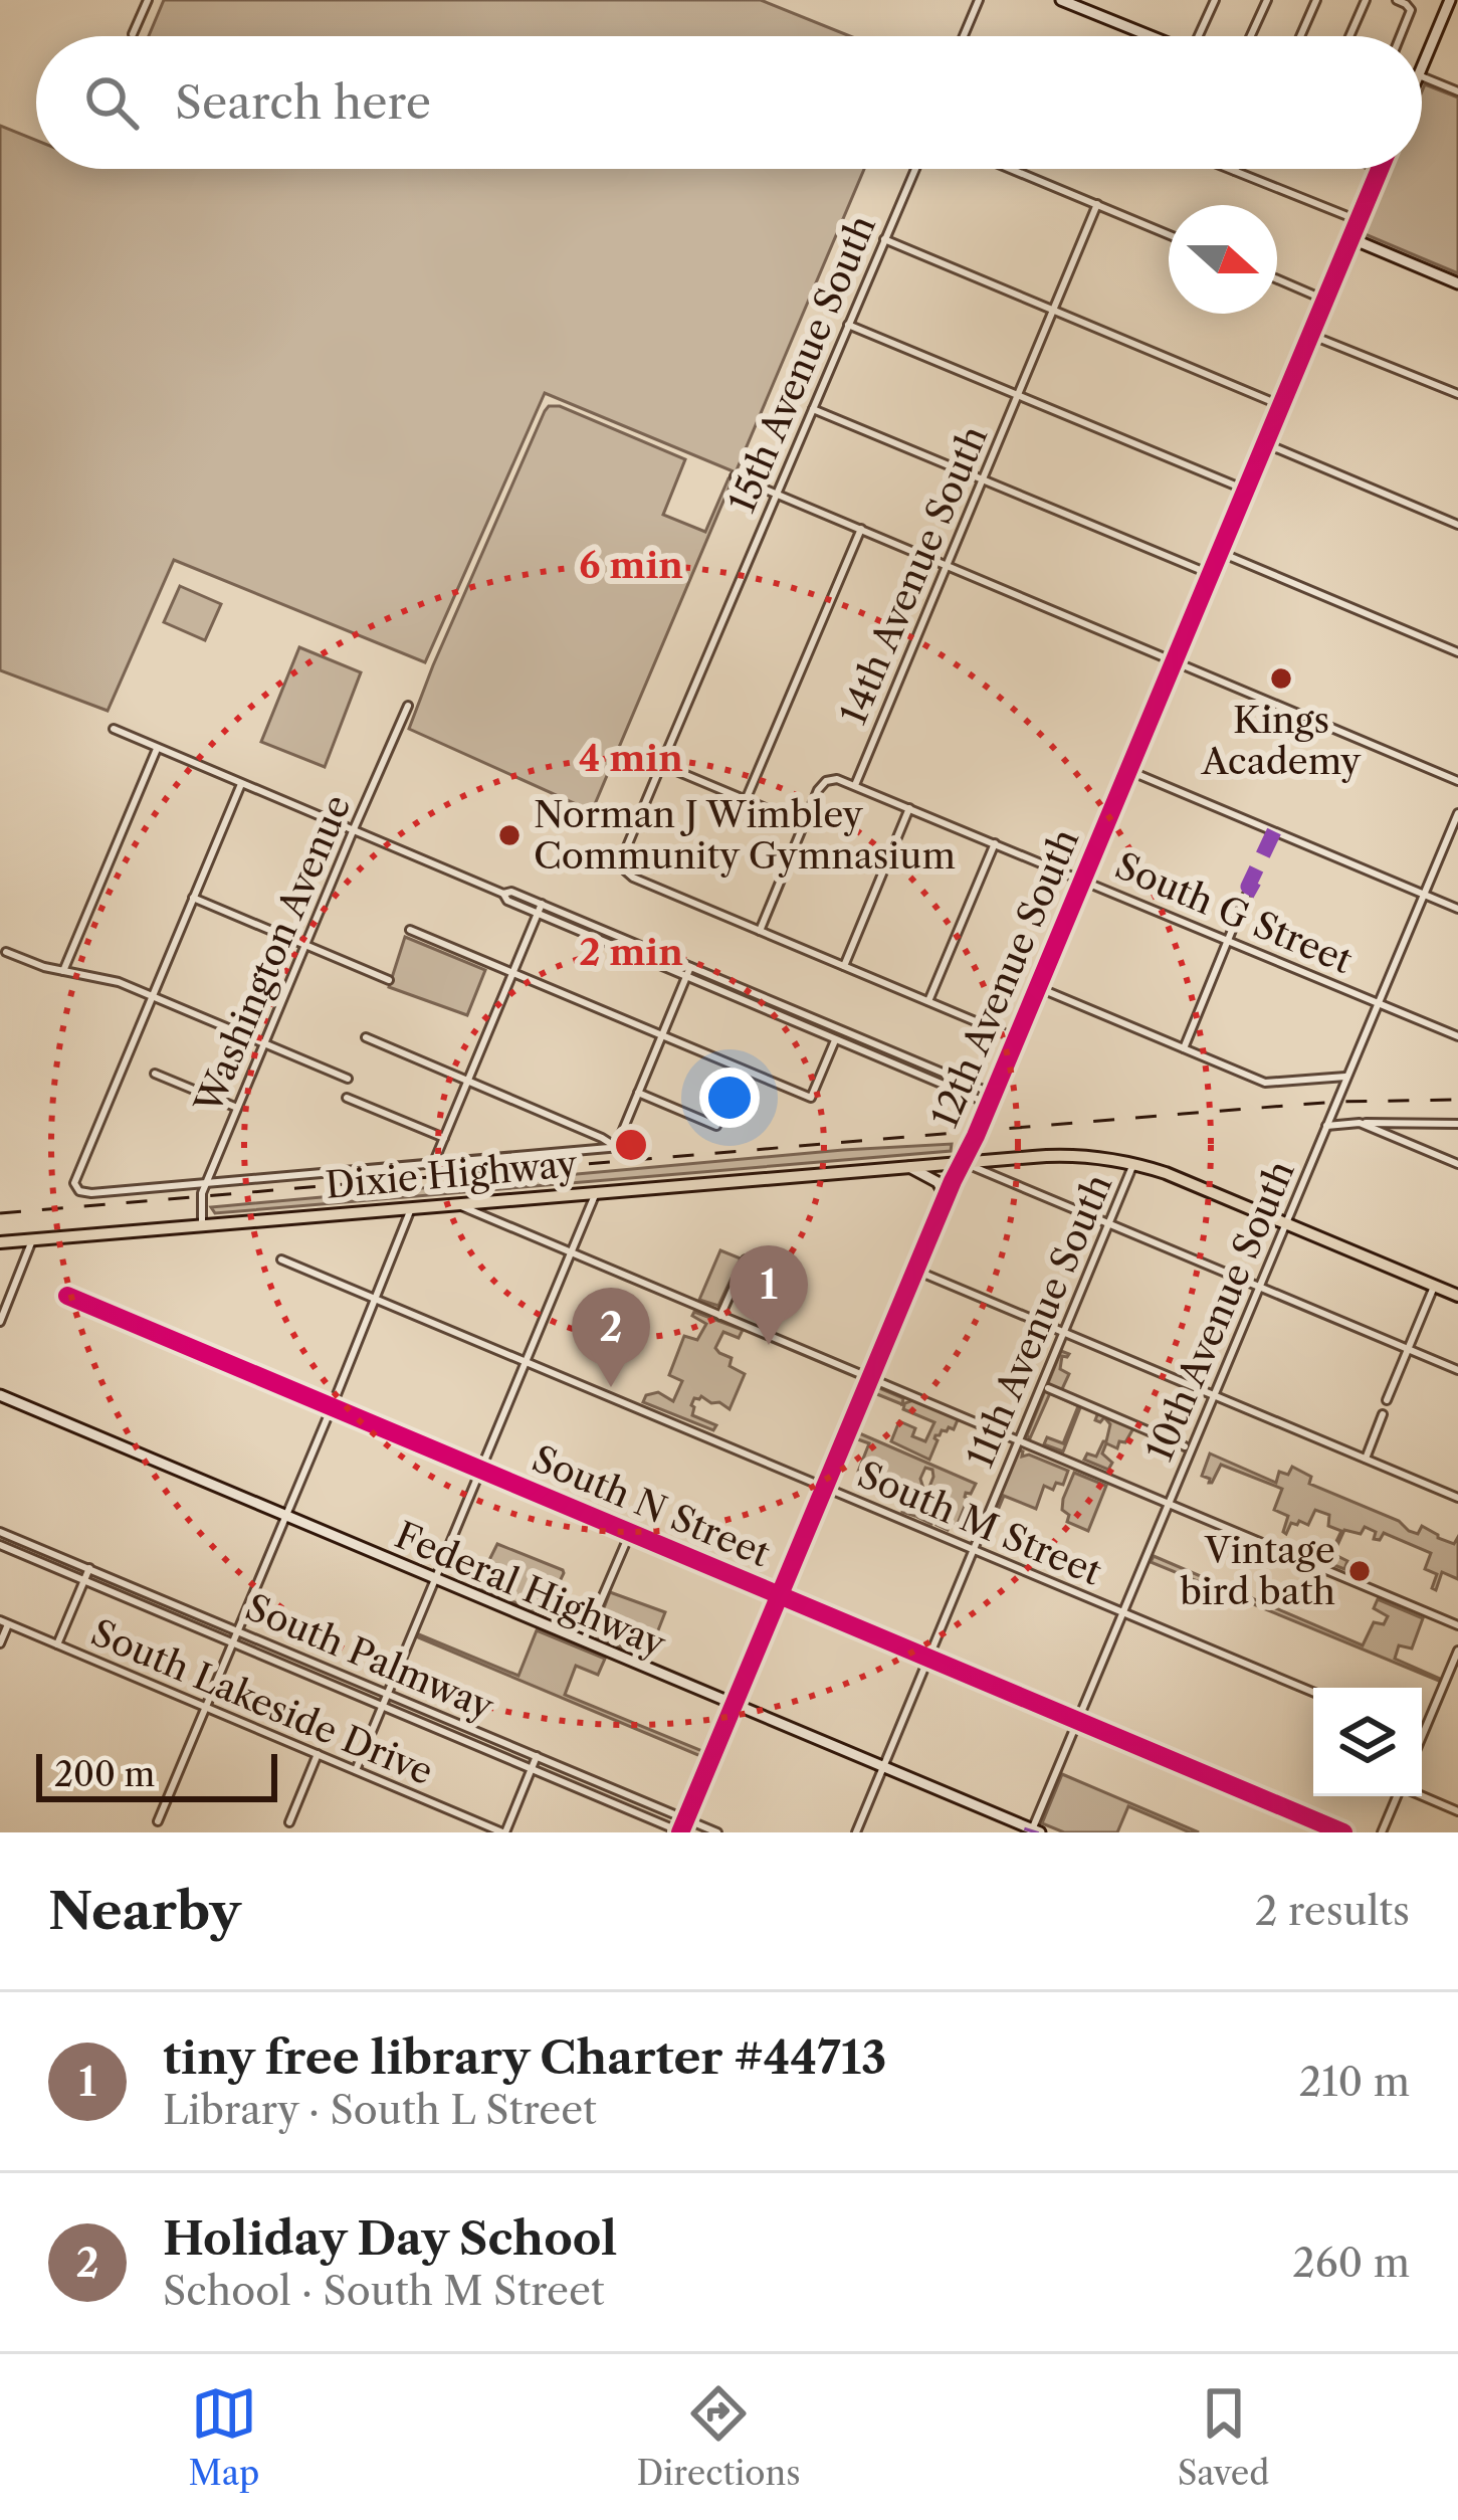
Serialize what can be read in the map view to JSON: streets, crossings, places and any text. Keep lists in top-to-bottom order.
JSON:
{
  "streets": {
    "main road": ["Dixie Highway"],
    "street": [
      "15th Avenue South",
      "14th Avenue South",
      "South G Street",
      "Washington Avenue",
      "12th Avenue South",
      "10th Avenue South",
      "11th Avenue South",
      "South N Street",
      "South M Street",
      "Federal Highway",
      "South Palmway",
      "South Lakeside Drive"
    ]
  },
  "crossings": [
    ["14th Avenue South", "South G Street"],
    ["South G Street", "12th Avenue South"],
    ["South G Street", "10th Avenue South"],
    ["Washington Avenue", "Dixie Highway"],
    ["12th Avenue South", "Dixie Highway"],
    ["12th Avenue South", "South N Street"],
    ["12th Avenue South", "South M Street"],
    ["12th Avenue South", "Federal Highway"],
    ["12th Avenue South", "South Palmway"],
    ["Dixie Highway", "10th Avenue South"],
    ["Dixie Highway", "11th Avenue South"],
    ["10th Avenue South", "South N Street"],
    ["10th Avenue South", "South M Street"],
    ["10th Avenue South", "Federal Highway"],
    ["11th Avenue South", "South N Street"],
    ["11th Avenue South", "South M Street"],
    ["11th Avenue South", "Federal Highway"]
  ],
  "places": ["Kings Academy", "Norman J Wimbley Community Gymnasium", "Vintage bird bath"],
  "scale_bar": "200 m",
  "north": "right",
  "page": {
    "search": "Search here",
    "pins": ["1", "2"],
    "scale": "200 m",
    "heading": ["Nearby", "2 results"],
    "list": [
      {
        "mark": "1",
        "name": "tiny free library Charter #44713",
        "note": "Library · South L Street",
        "value": "210 m"
      },
      {
        "mark": "2",
        "name": "Holiday Day School",
        "note": "School · South M Street",
        "value": "260 m"
      }
    ],
    "nav": ["Map", "Directions", "Saved"]
  },
  "rings": ["6 min", "4 min", "2 min"]
}
